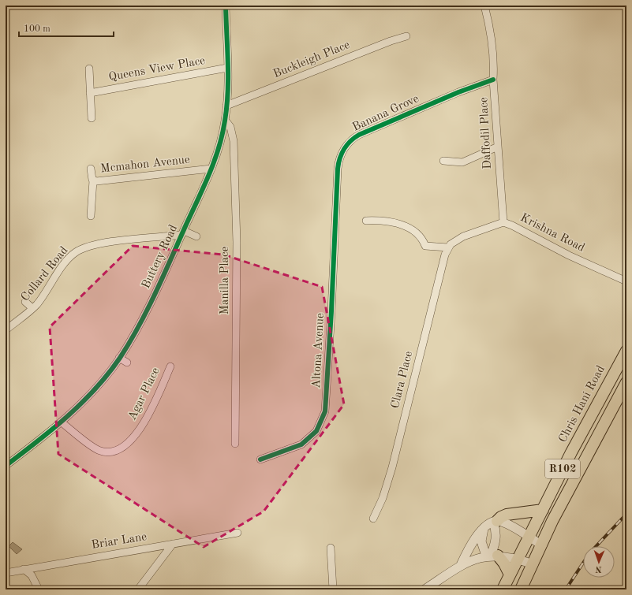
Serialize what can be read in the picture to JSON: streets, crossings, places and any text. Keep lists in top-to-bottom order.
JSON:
{
  "streets": {
    "main road": ["Chris Hani Road", "R102"],
    "street": [
      "Buckleigh Place",
      "Queens View Place",
      "Banana Grove",
      "Daffodil Place",
      "Mcmahon Avenue",
      "Krishna Road",
      "Buttery Road",
      "Collard Road",
      "Manilla Place",
      "Altona Avenue",
      "Clara Place",
      "Agar Place",
      "Briar Lane"
    ]
  },
  "crossings": [
    ["Buckleigh Place", "Buttery Road"],
    ["Queens View Place", "Buttery Road"],
    ["Banana Grove", "Daffodil Place"],
    ["Banana Grove", "Altona Avenue"],
    ["Daffodil Place", "Krishna Road"],
    ["Mcmahon Avenue", "Buttery Road"],
    ["Krishna Road", "Clara Place"],
    ["Buttery Road", "Collard Road"],
    ["Buttery Road", "Manilla Place"],
    ["Buttery Road", "Agar Place"]
  ],
  "scale_bar": "100 m",
  "north": "bottom"
}
